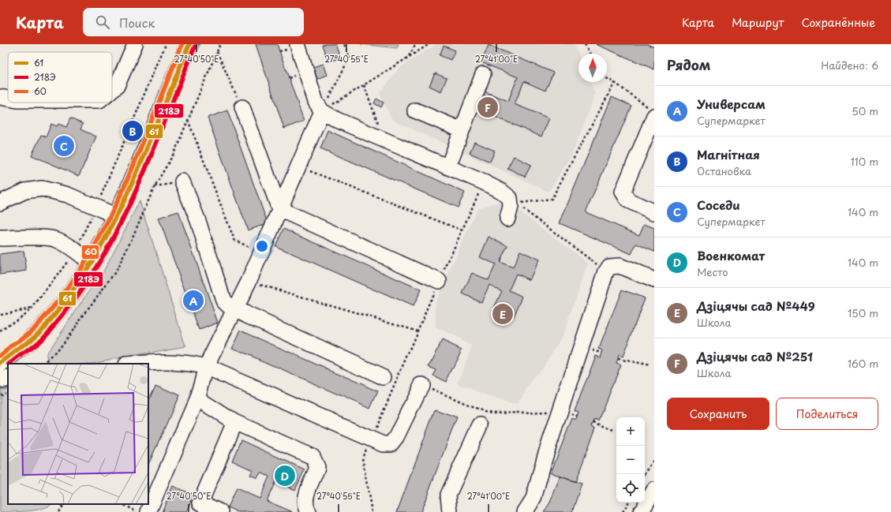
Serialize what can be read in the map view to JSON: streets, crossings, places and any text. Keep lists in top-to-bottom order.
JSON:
{
  "lines": ["transit line 61", "transit line 60", "transit line 218Э"],
  "legend": ["61", "218Э", "60"],
  "north": "top",
  "page": {
    "header": "Карта",
    "search": "Поиск",
    "nav": ["Карта", "Маршрут", "Сохранённые"],
    "heading": ["Рядом", "Найдено: 6"],
    "list": [
      {
        "mark": "A",
        "name": "Универсам",
        "note": "Супермаркет",
        "value": "50 m"
      },
      {
        "mark": "B",
        "name": "Магнітная",
        "note": "Остановка",
        "value": "110 m"
      },
      {
        "mark": "C",
        "name": "Соседи",
        "note": "Супермаркет",
        "value": "140 m"
      },
      {
        "mark": "D",
        "name": "Военкомат",
        "note": "Место",
        "value": "140 m"
      },
      {
        "mark": "E",
        "name": "Дзіцячы сад №449",
        "note": "Школа",
        "value": "150 m"
      },
      {
        "mark": "F",
        "name": "Дзіцячы сад №251",
        "note": "Школа",
        "value": "160 m"
      }
    ],
    "pins": [
      "F",
      "B",
      "C",
      "A",
      "E",
      "D"
    ],
    "buttons": ["Сохранить", "Поделиться"],
    "map_buttons": ["+", "−"]
  },
  "coordinates": ["27°40'50\"E", "27°40'55\"E", "27°41'00\"E"]
}
